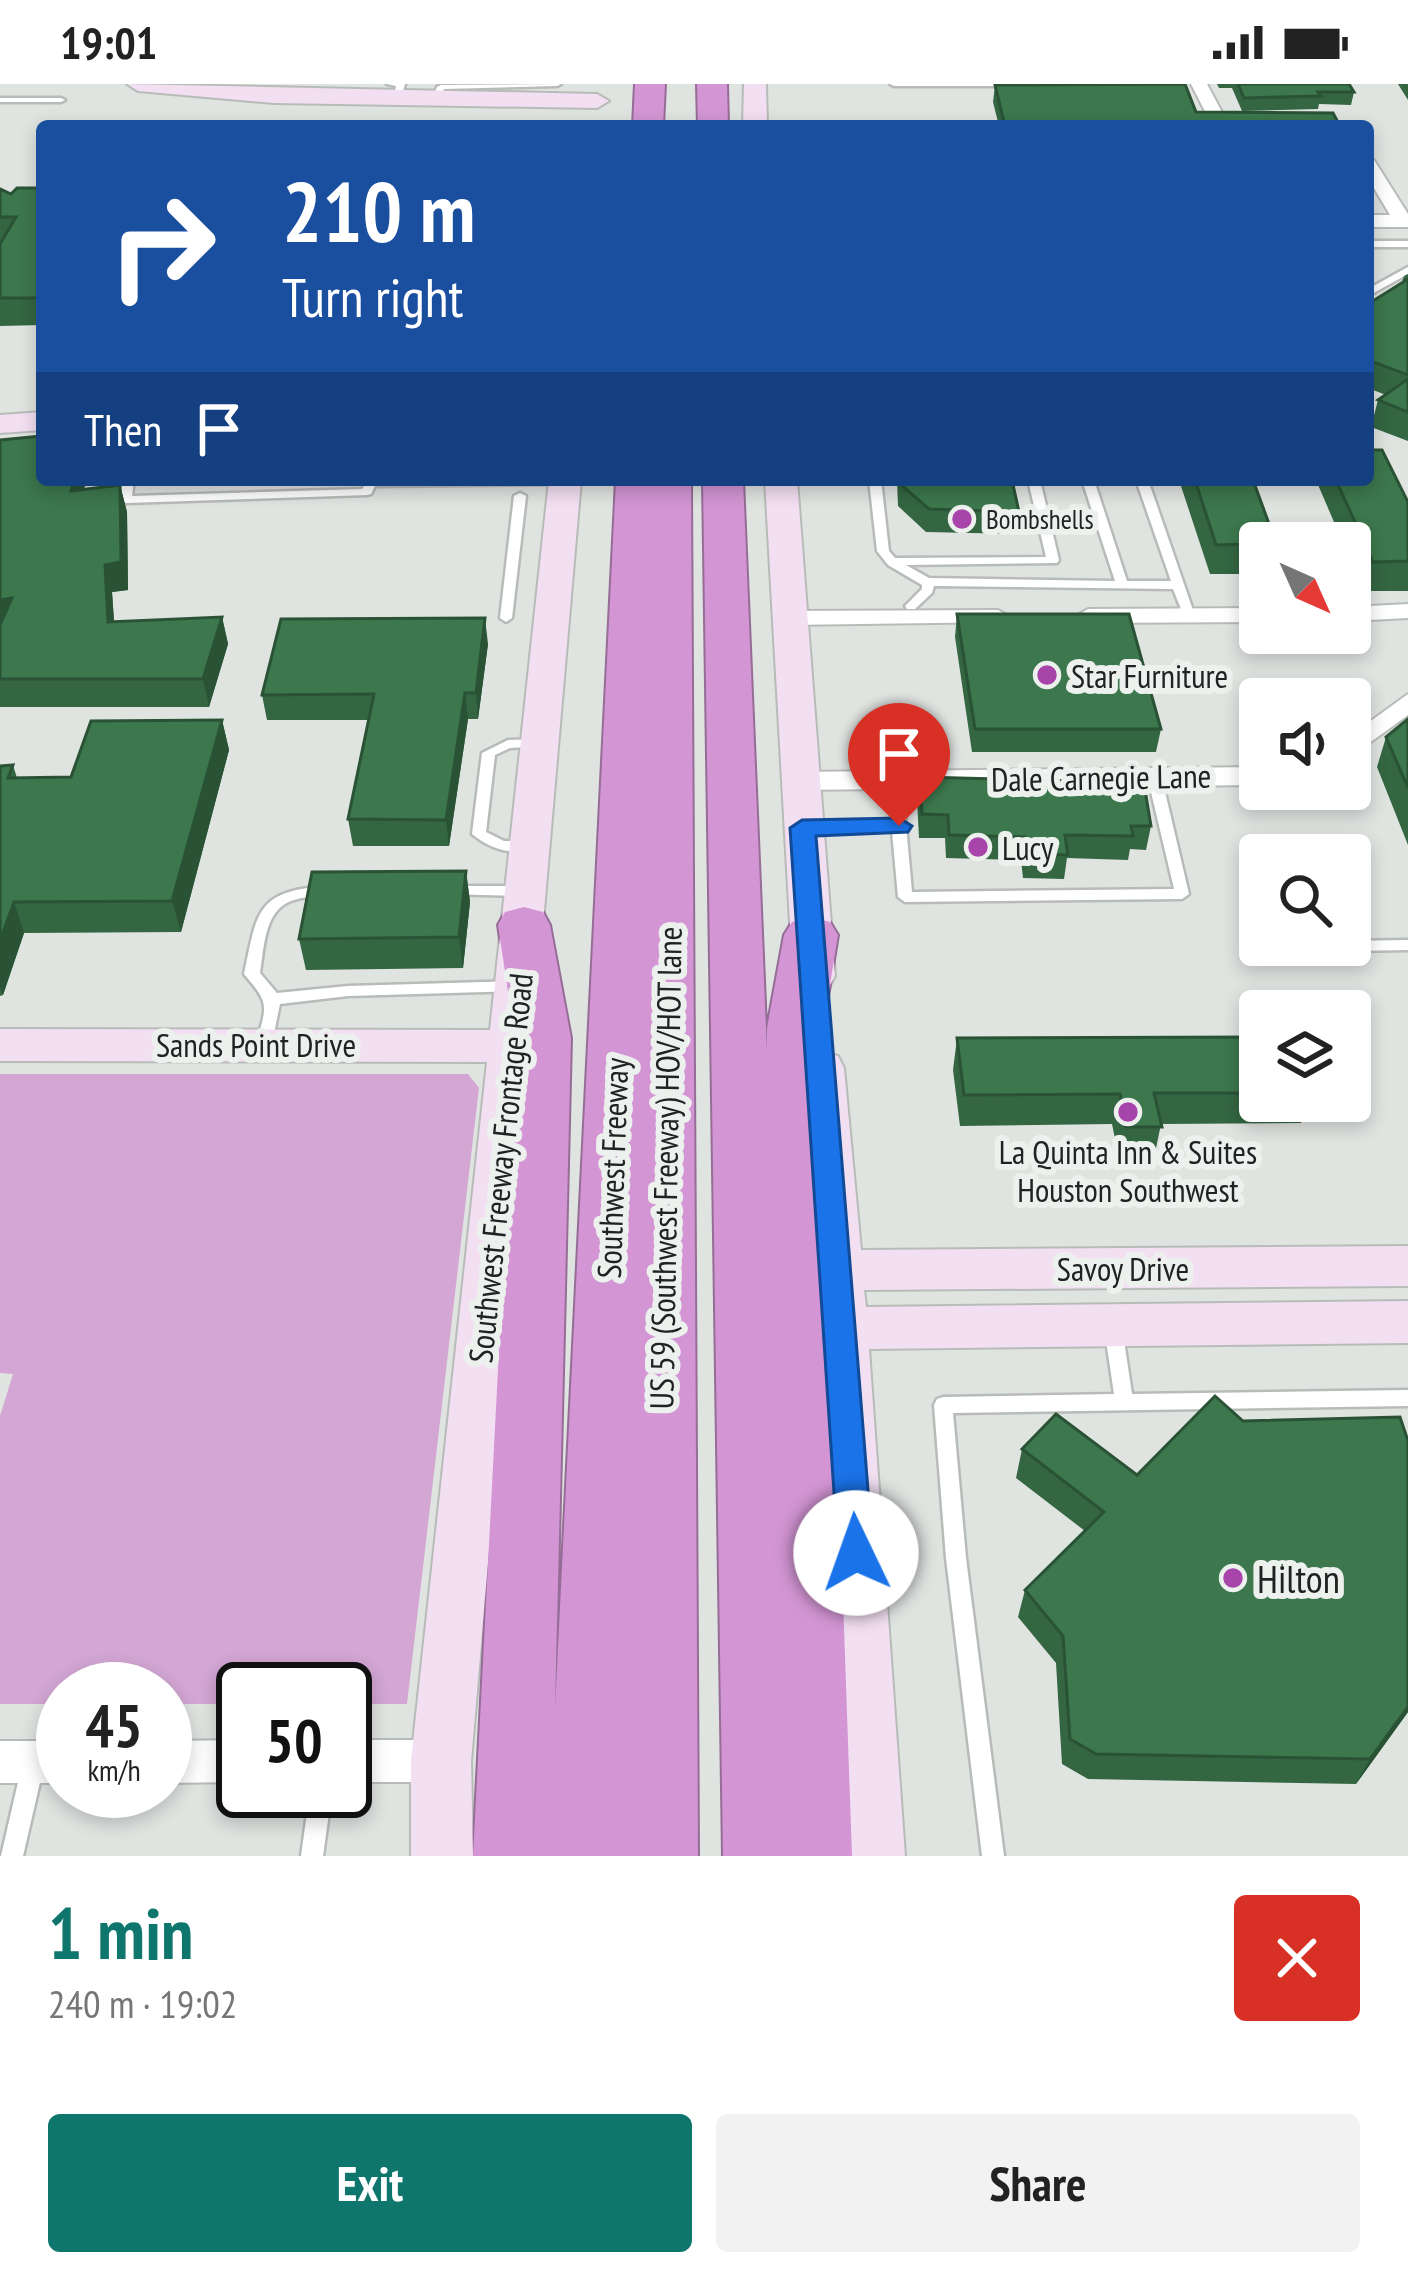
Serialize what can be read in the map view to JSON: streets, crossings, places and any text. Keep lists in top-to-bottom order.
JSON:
{
  "streets": {
    "highway": ["Southwest Freeway", "US 59 (Southwest Freeway) HOV/HOT lane"],
    "main road": ["Sands Point Drive", "Southwest Freeway Frontage Road", "Savoy Drive"],
    "street": ["Dale Carnegie Lane"]
  },
  "crossings": [
    ["Sands Point Drive", "Southwest Freeway Frontage Road"]
  ],
  "places": [
    "Bombshells",
    "Star Furniture",
    "Lucy",
    "La Quinta Inn & Suites Houston Southwest",
    "Hilton"
  ],
  "north": "bottom right",
  "page": {
    "status": "19:01",
    "turn": ["210 m", "Turn right"],
    "then": "Then",
    "speed": "45 km/h",
    "limit": "50",
    "heading": ["1 min", "240 m · 19:02"],
    "buttons": ["Exit", "Share"]
  }
}
